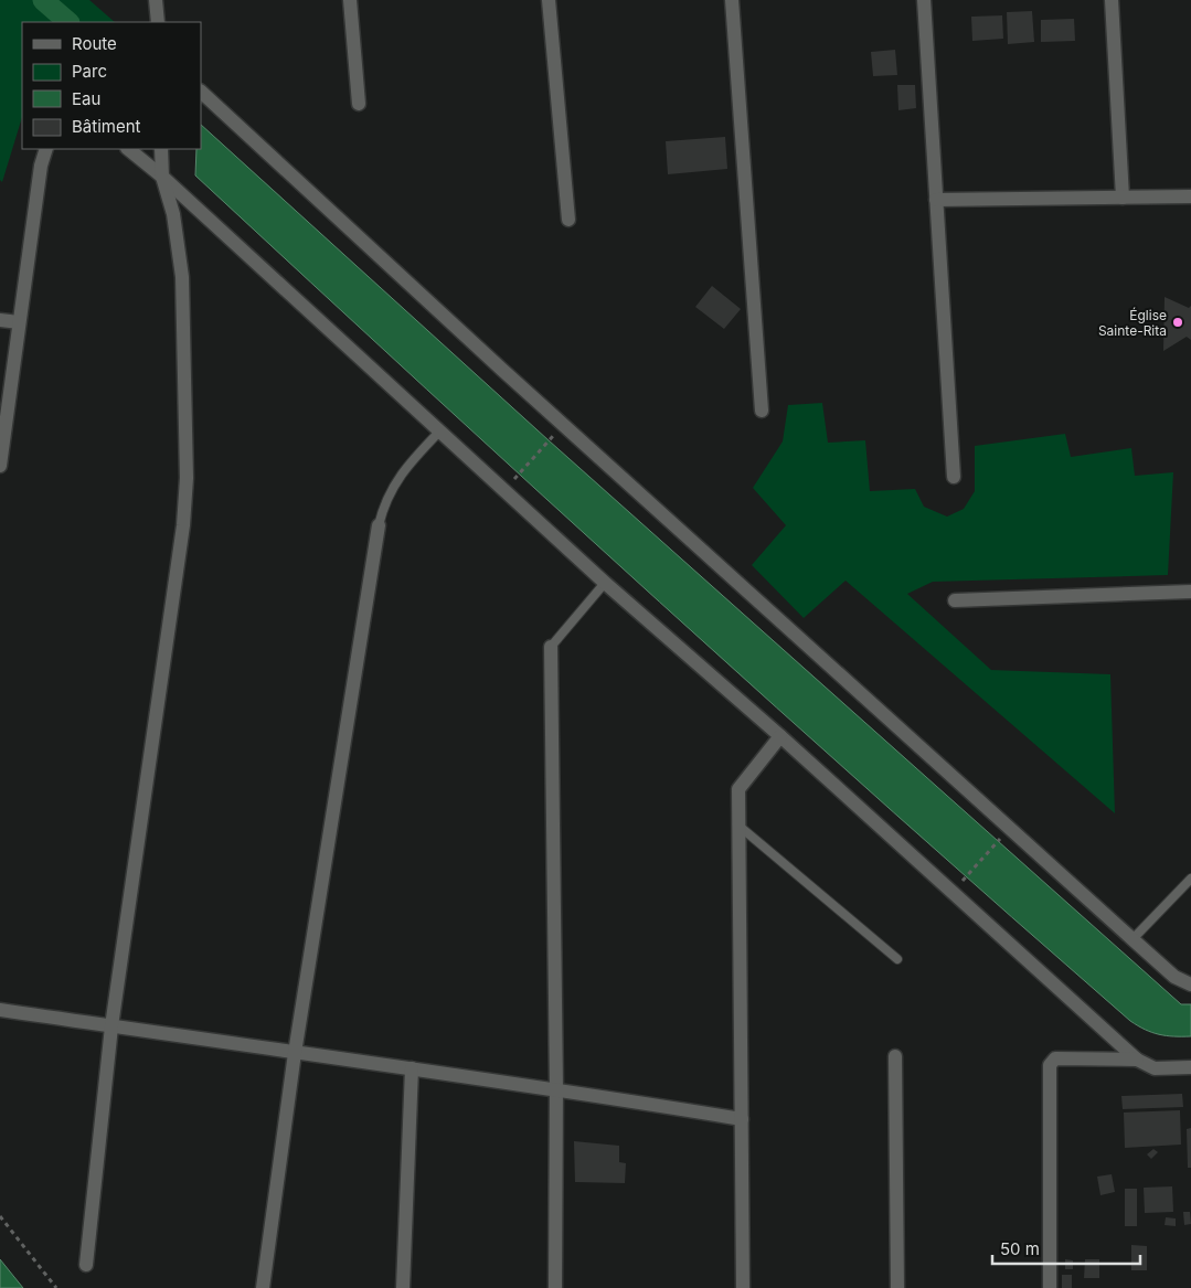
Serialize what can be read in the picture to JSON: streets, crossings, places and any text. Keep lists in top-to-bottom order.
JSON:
{
  "places": ["Église Sainte-Rita"],
  "legend": [
    "Route",
    "Parc",
    "Eau",
    "Bâtiment"
  ],
  "scale_bar": "50 m"
}
